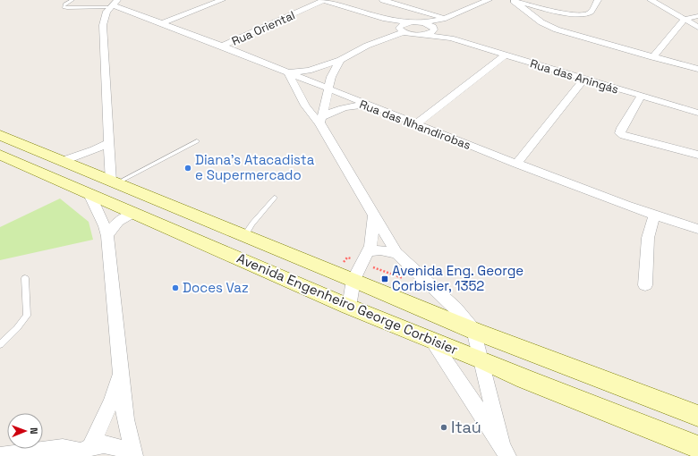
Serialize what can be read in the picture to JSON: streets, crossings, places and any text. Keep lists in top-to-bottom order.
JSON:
{
  "streets": {
    "main road": ["Avenida Engenheiro George Corbisier"],
    "street": ["Rua Oriental", "Rua das Aningás", "Rua das Nhandirobas"]
  },
  "crossings": [
    ["Rua Oriental", "Rua das Nhandirobas"]
  ],
  "places": {
    "other": ["Diana's Atacadista e Supermercado", "Doces Vaz", "Itaú"],
    "transit": ["Avenida Eng. George Corbisier, 1352"]
  },
  "north": "right"
}
